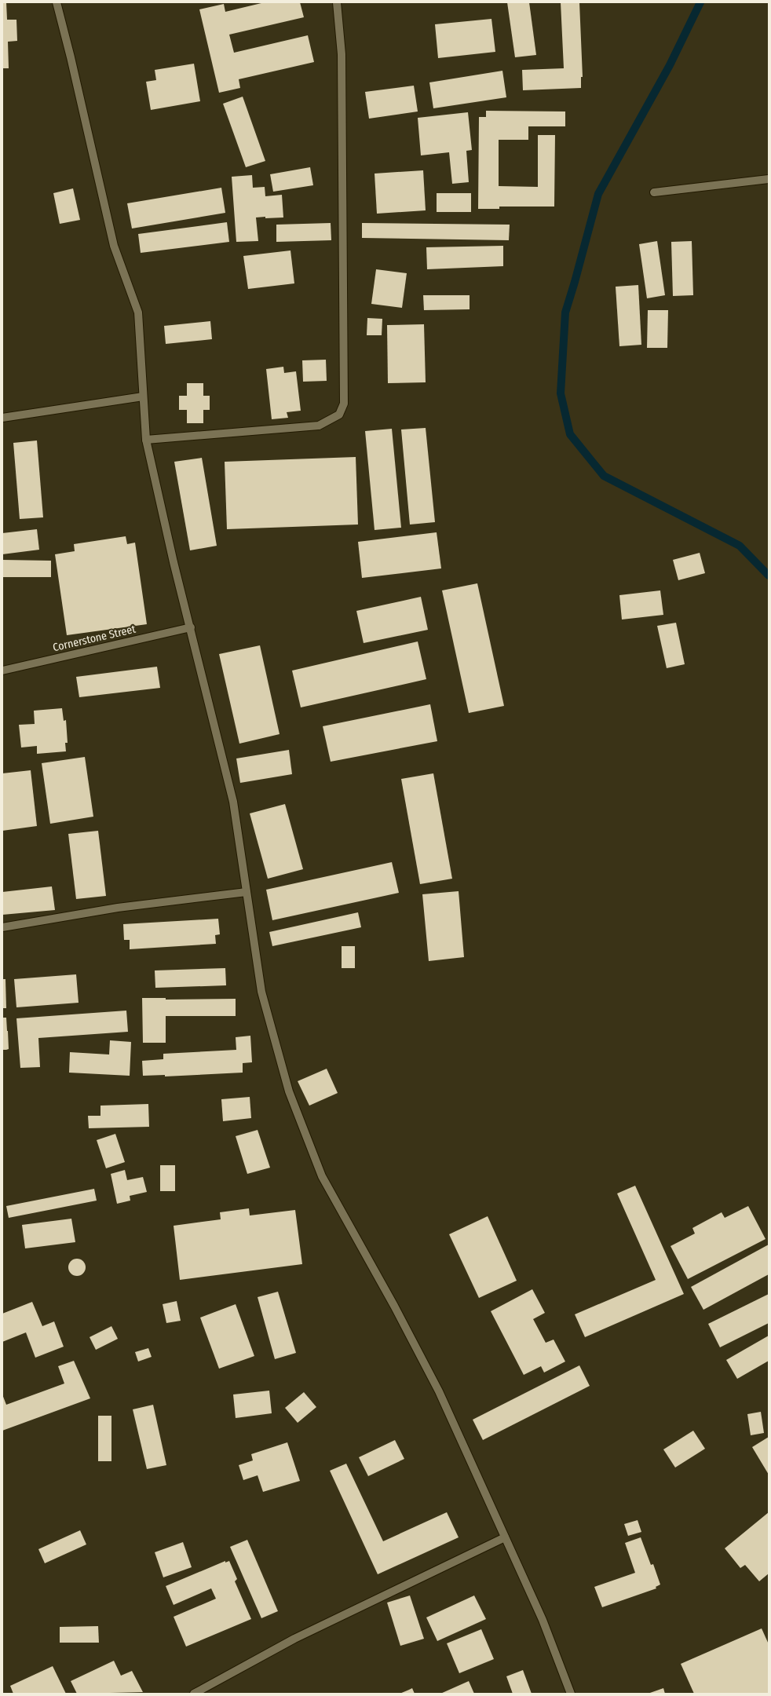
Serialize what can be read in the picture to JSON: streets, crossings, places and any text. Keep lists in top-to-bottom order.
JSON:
{
  "streets": {
    "street": ["Cornerstone Street"]
  }
}
